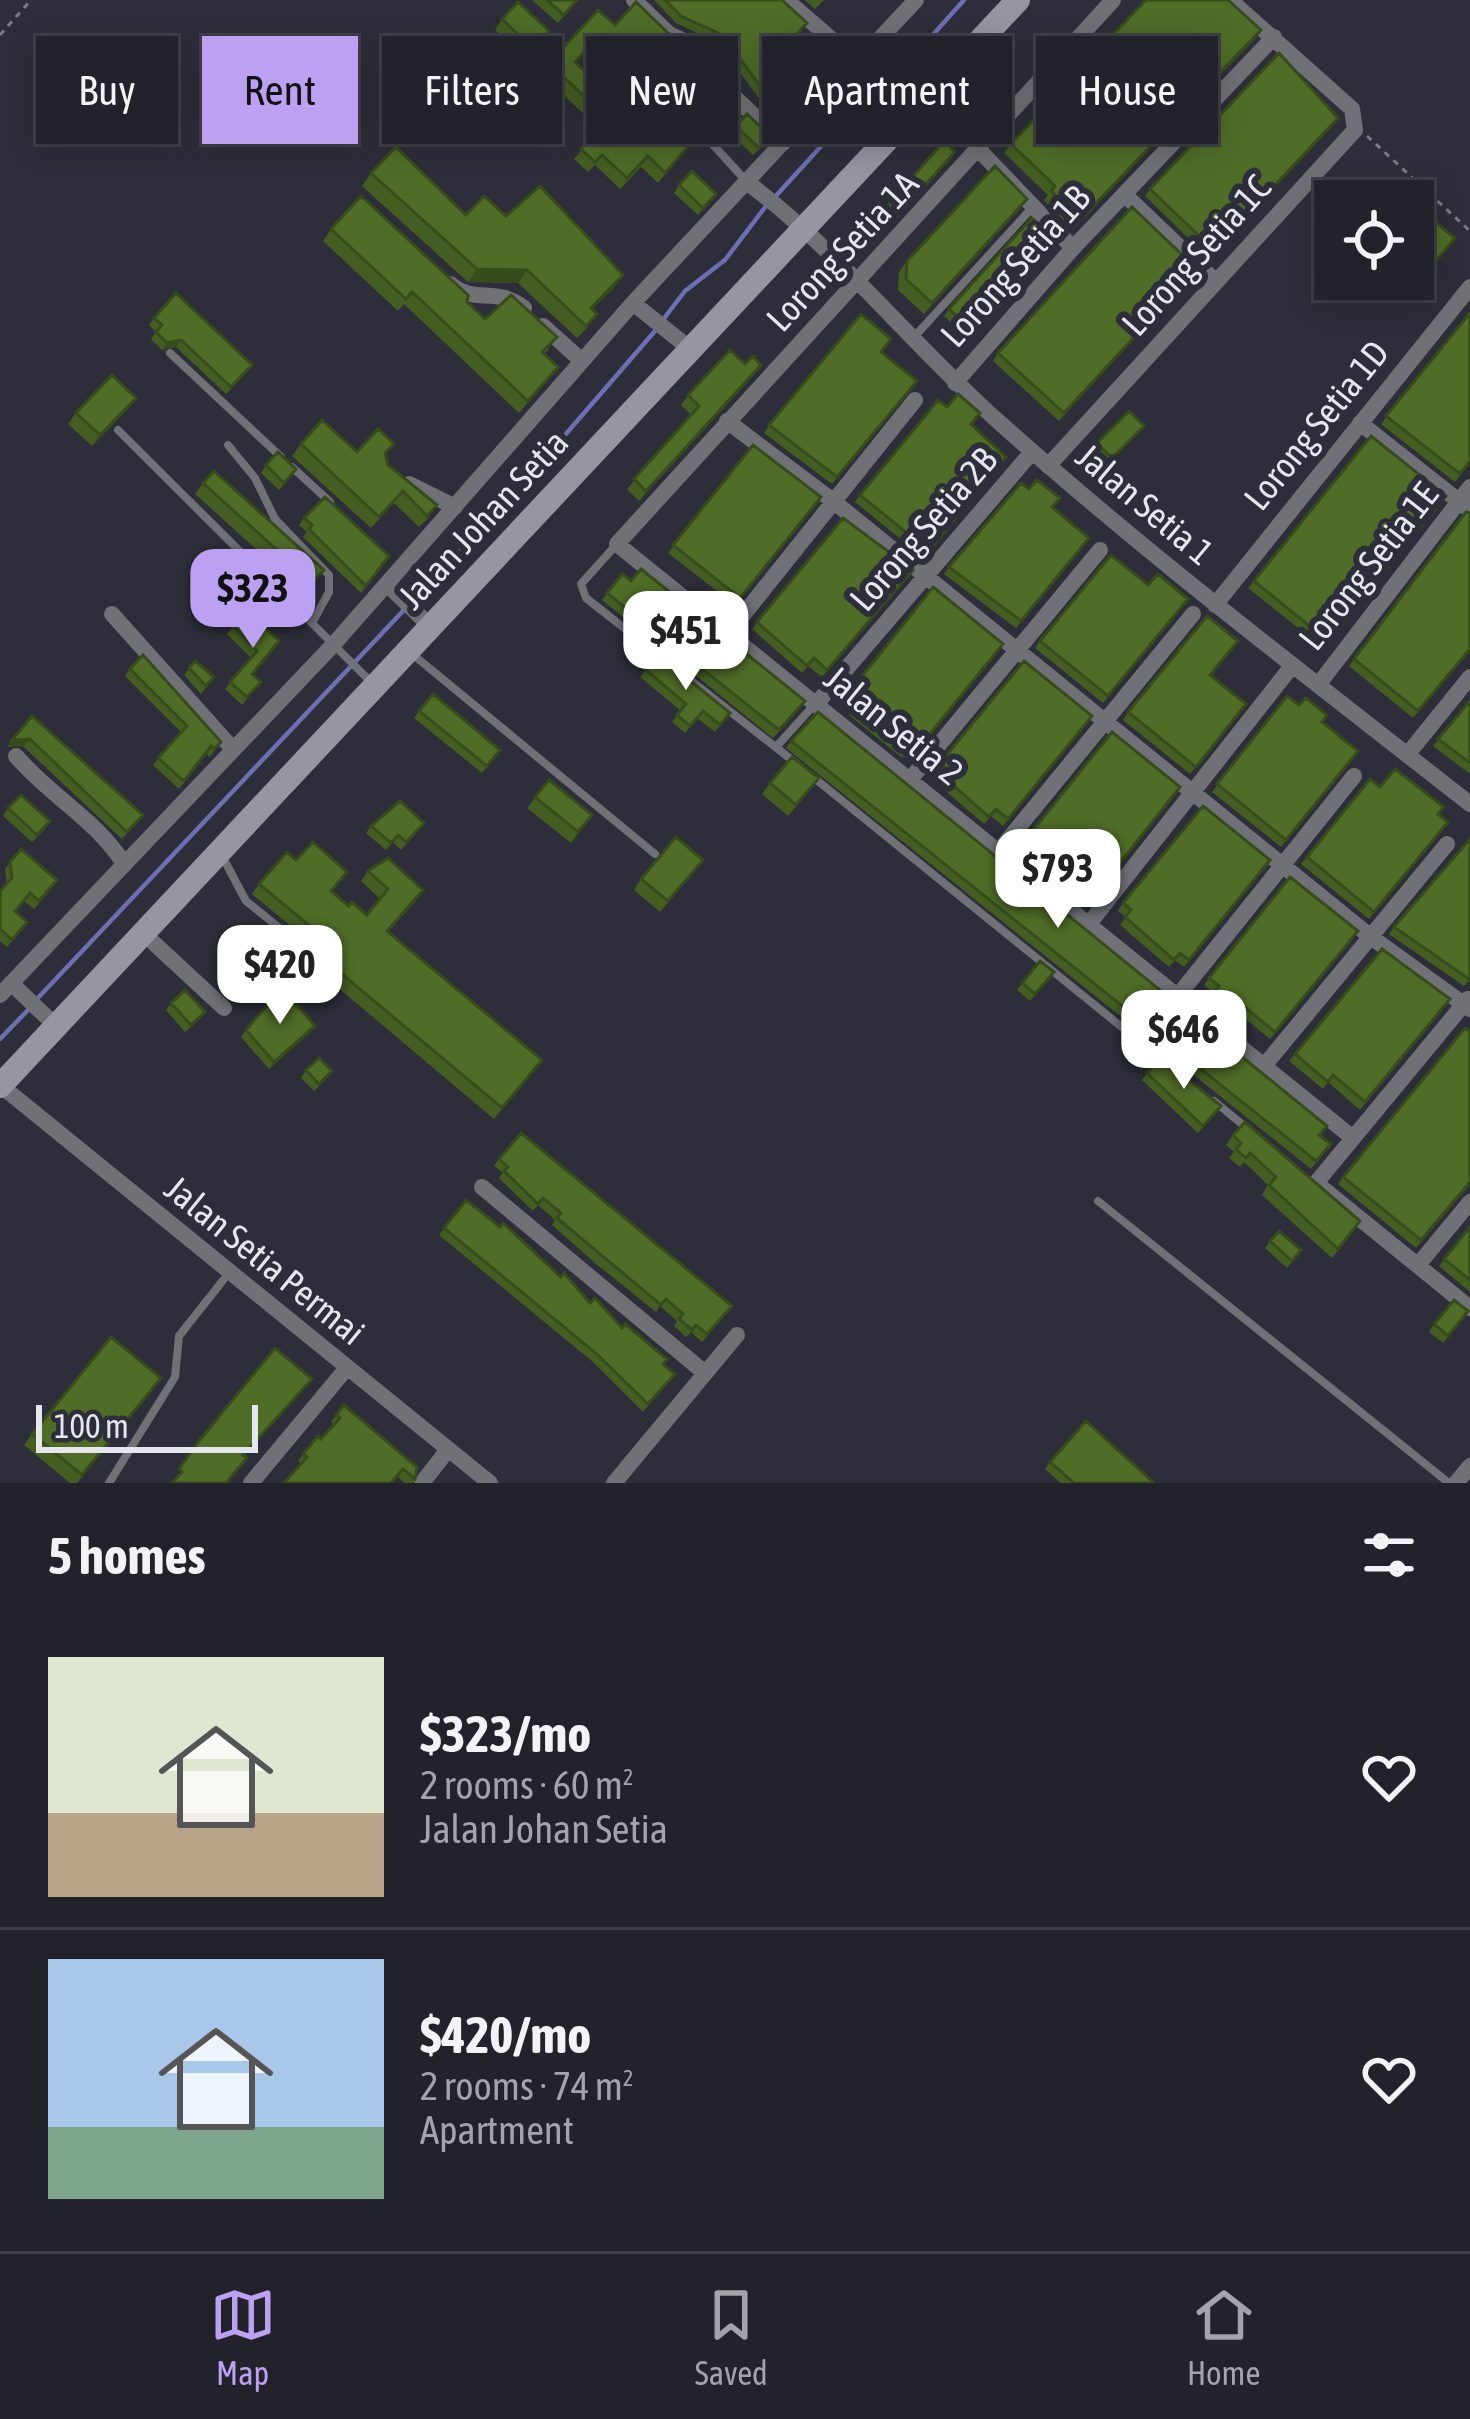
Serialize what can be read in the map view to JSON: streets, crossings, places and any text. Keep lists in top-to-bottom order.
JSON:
{
  "streets": {
    "main road": ["Jalan Johan Setia"],
    "street": [
      "Lorong Setia 1A",
      "Lorong Setia 1C",
      "Lorong Setia 1B",
      "Lorong Setia 1D",
      "Jalan Setia 1",
      "Lorong Setia 2B",
      "Lorong Setia 1E",
      "Jalan Setia 2",
      "Jalan Setia Permai"
    ]
  },
  "crossings": [
    ["Lorong Setia 1A", "Jalan Setia 1"],
    ["Lorong Setia 1A", "Jalan Setia 2"],
    ["Lorong Setia 1C", "Jalan Setia 1"],
    ["Lorong Setia 1B", "Jalan Setia 1"],
    ["Lorong Setia 1D", "Jalan Setia 1"],
    ["Jalan Setia 1", "Jalan Johan Setia"],
    ["Jalan Setia 1", "Lorong Setia 2B"],
    ["Jalan Setia 1", "Lorong Setia 1E"],
    ["Jalan Johan Setia", "Jalan Setia Permai"],
    ["Lorong Setia 2B", "Jalan Setia 2"]
  ],
  "scale_bar": "100 m",
  "page": {
    "chip": [
      "Buy",
      "Rent",
      "Filters",
      "New",
      "Apartment",
      "House"
    ],
    "price": [
      "$323",
      "$451",
      "$793",
      "$420",
      "$646"
    ],
    "scale": "100 m",
    "heading": "5 homes",
    "list": [
      {
        "name": "$323/mo",
        "note": "2 rooms · 60 m² · Jalan Johan Setia"
      },
      {
        "name": "$420/mo",
        "note": "2 rooms · 74 m² · Apartment"
      }
    ],
    "tabs": ["Map", "Saved", "Home"]
  }
}
